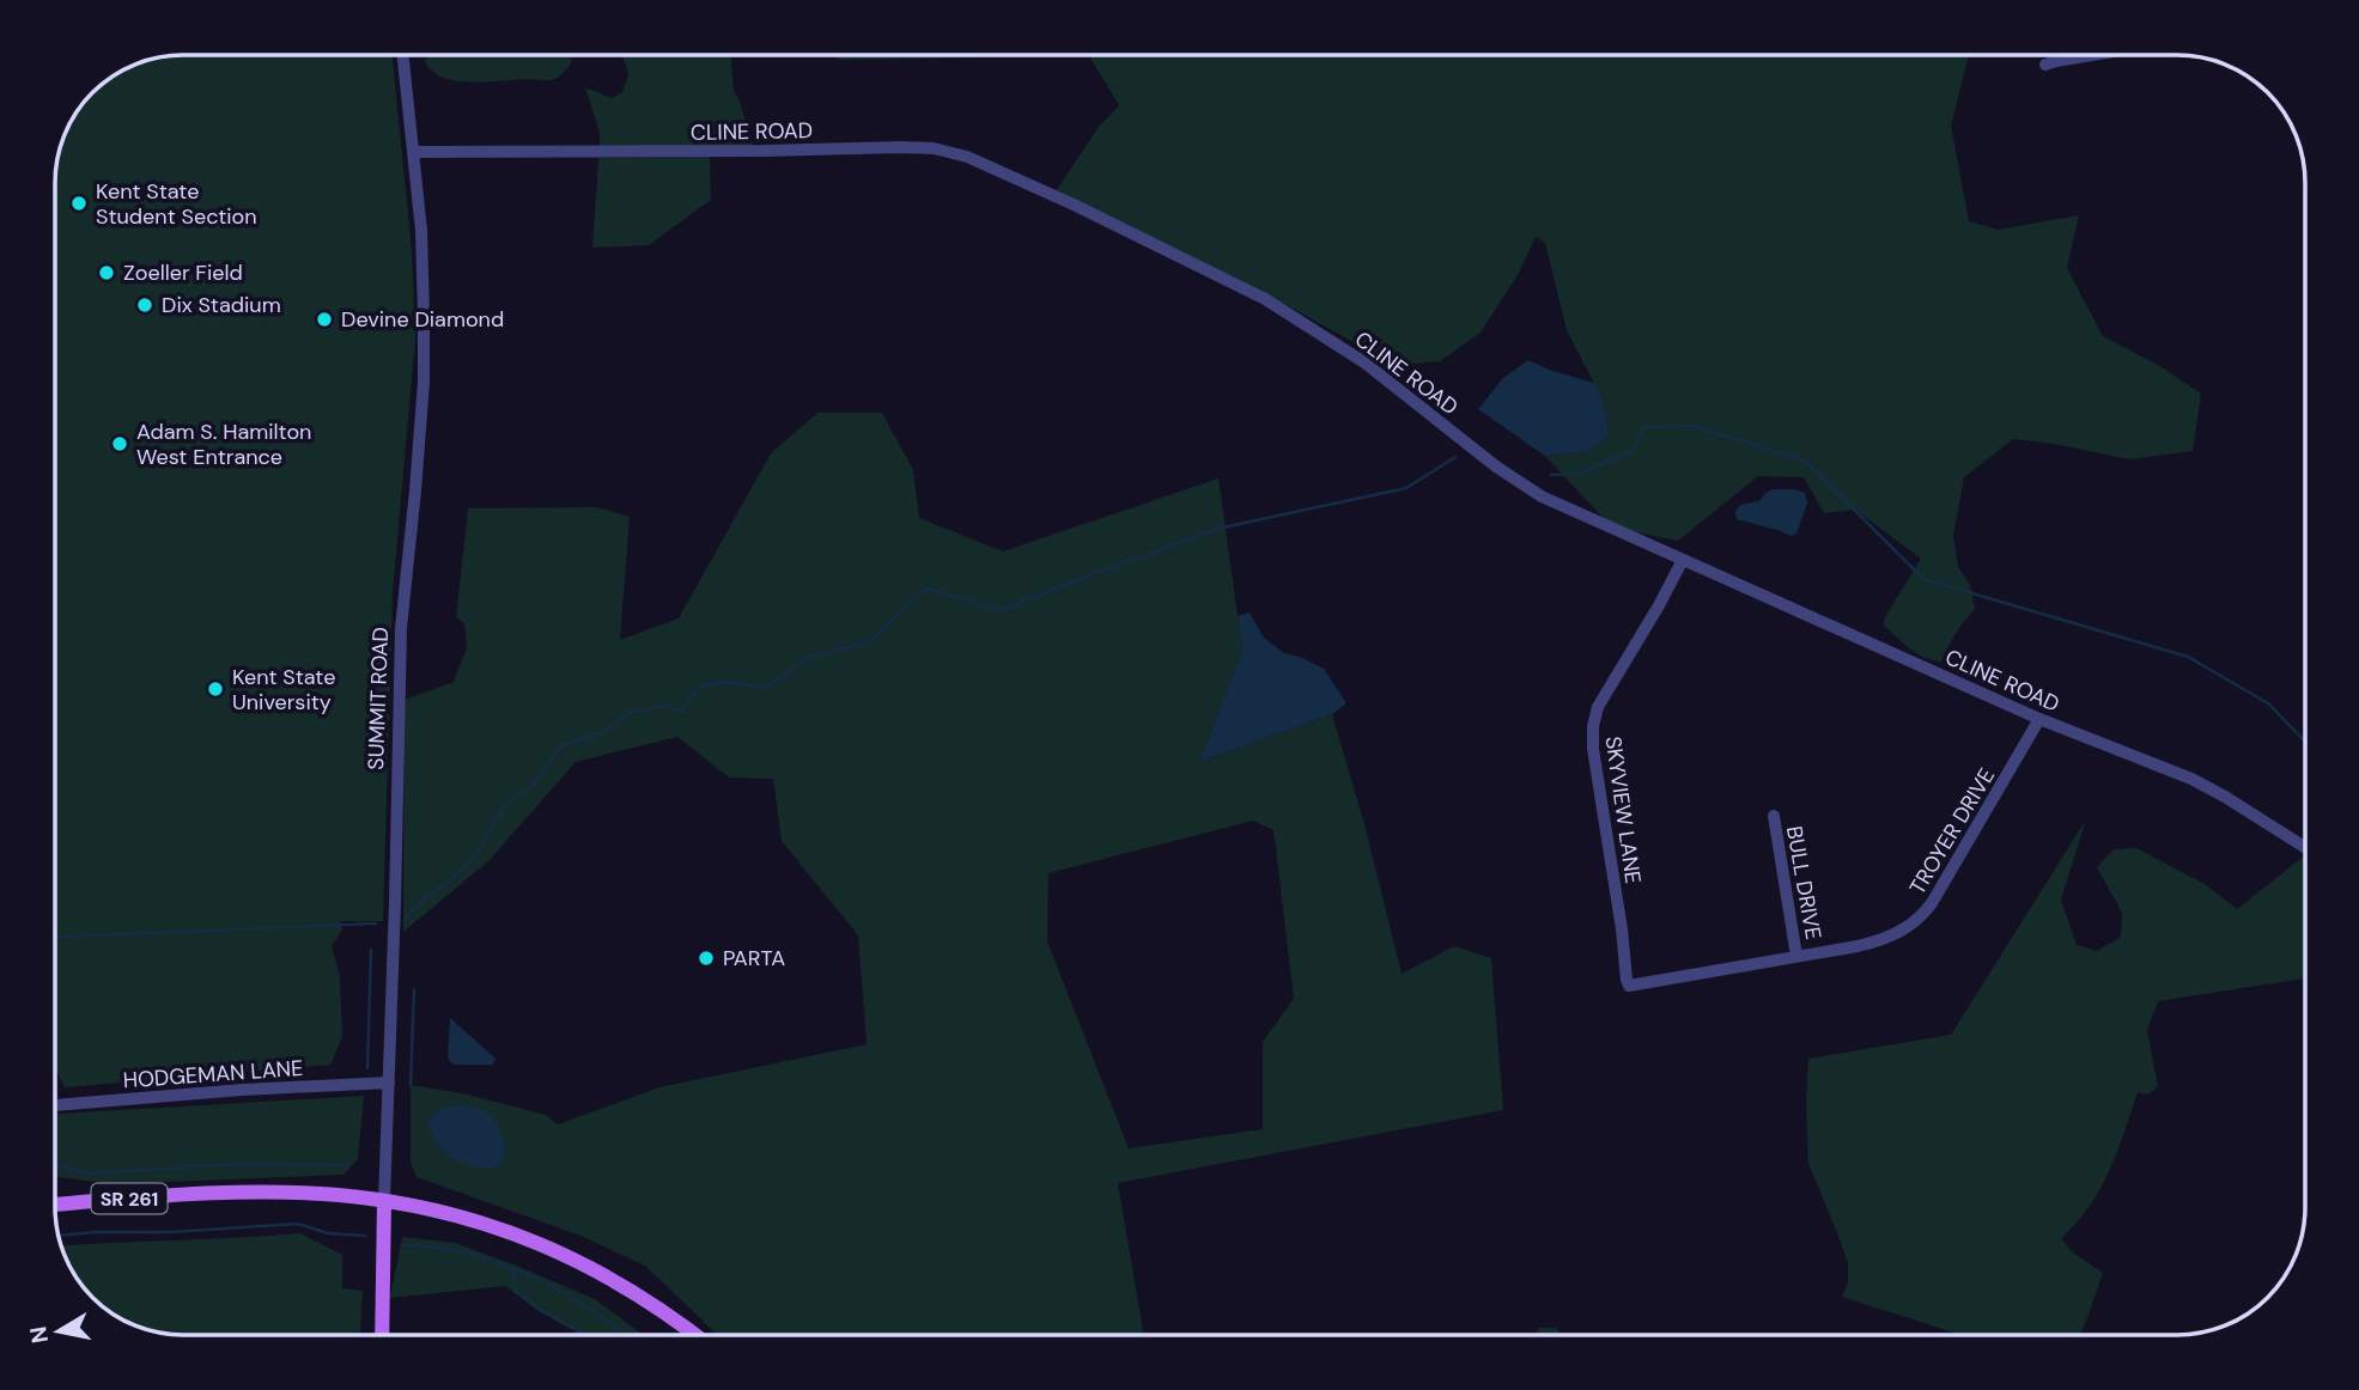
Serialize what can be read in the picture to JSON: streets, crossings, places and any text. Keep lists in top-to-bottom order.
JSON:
{
  "streets": {
    "main road": ["SUMMIT ROAD", "SR 261"],
    "street": [
      "CLINE ROAD",
      "SKYVIEW LANE",
      "TROYER DRIVE",
      "BULL DRIVE",
      "HODGEMAN LANE"
    ]
  },
  "crossings": [
    ["CLINE ROAD", "SUMMIT ROAD"],
    ["CLINE ROAD", "SKYVIEW LANE"],
    ["CLINE ROAD", "TROYER DRIVE"],
    ["SUMMIT ROAD", "HODGEMAN LANE"],
    ["SUMMIT ROAD", "SR 261"],
    ["SKYVIEW LANE", "TROYER DRIVE"],
    ["TROYER DRIVE", "BULL DRIVE"]
  ],
  "places": [
    "Kent State Student Section",
    "Zoeller Field",
    "Dix Stadium",
    "Devine Diamond",
    "Adam S. Hamilton West Entrance",
    "Kent State University",
    "PARTA"
  ],
  "north": "left"
}
